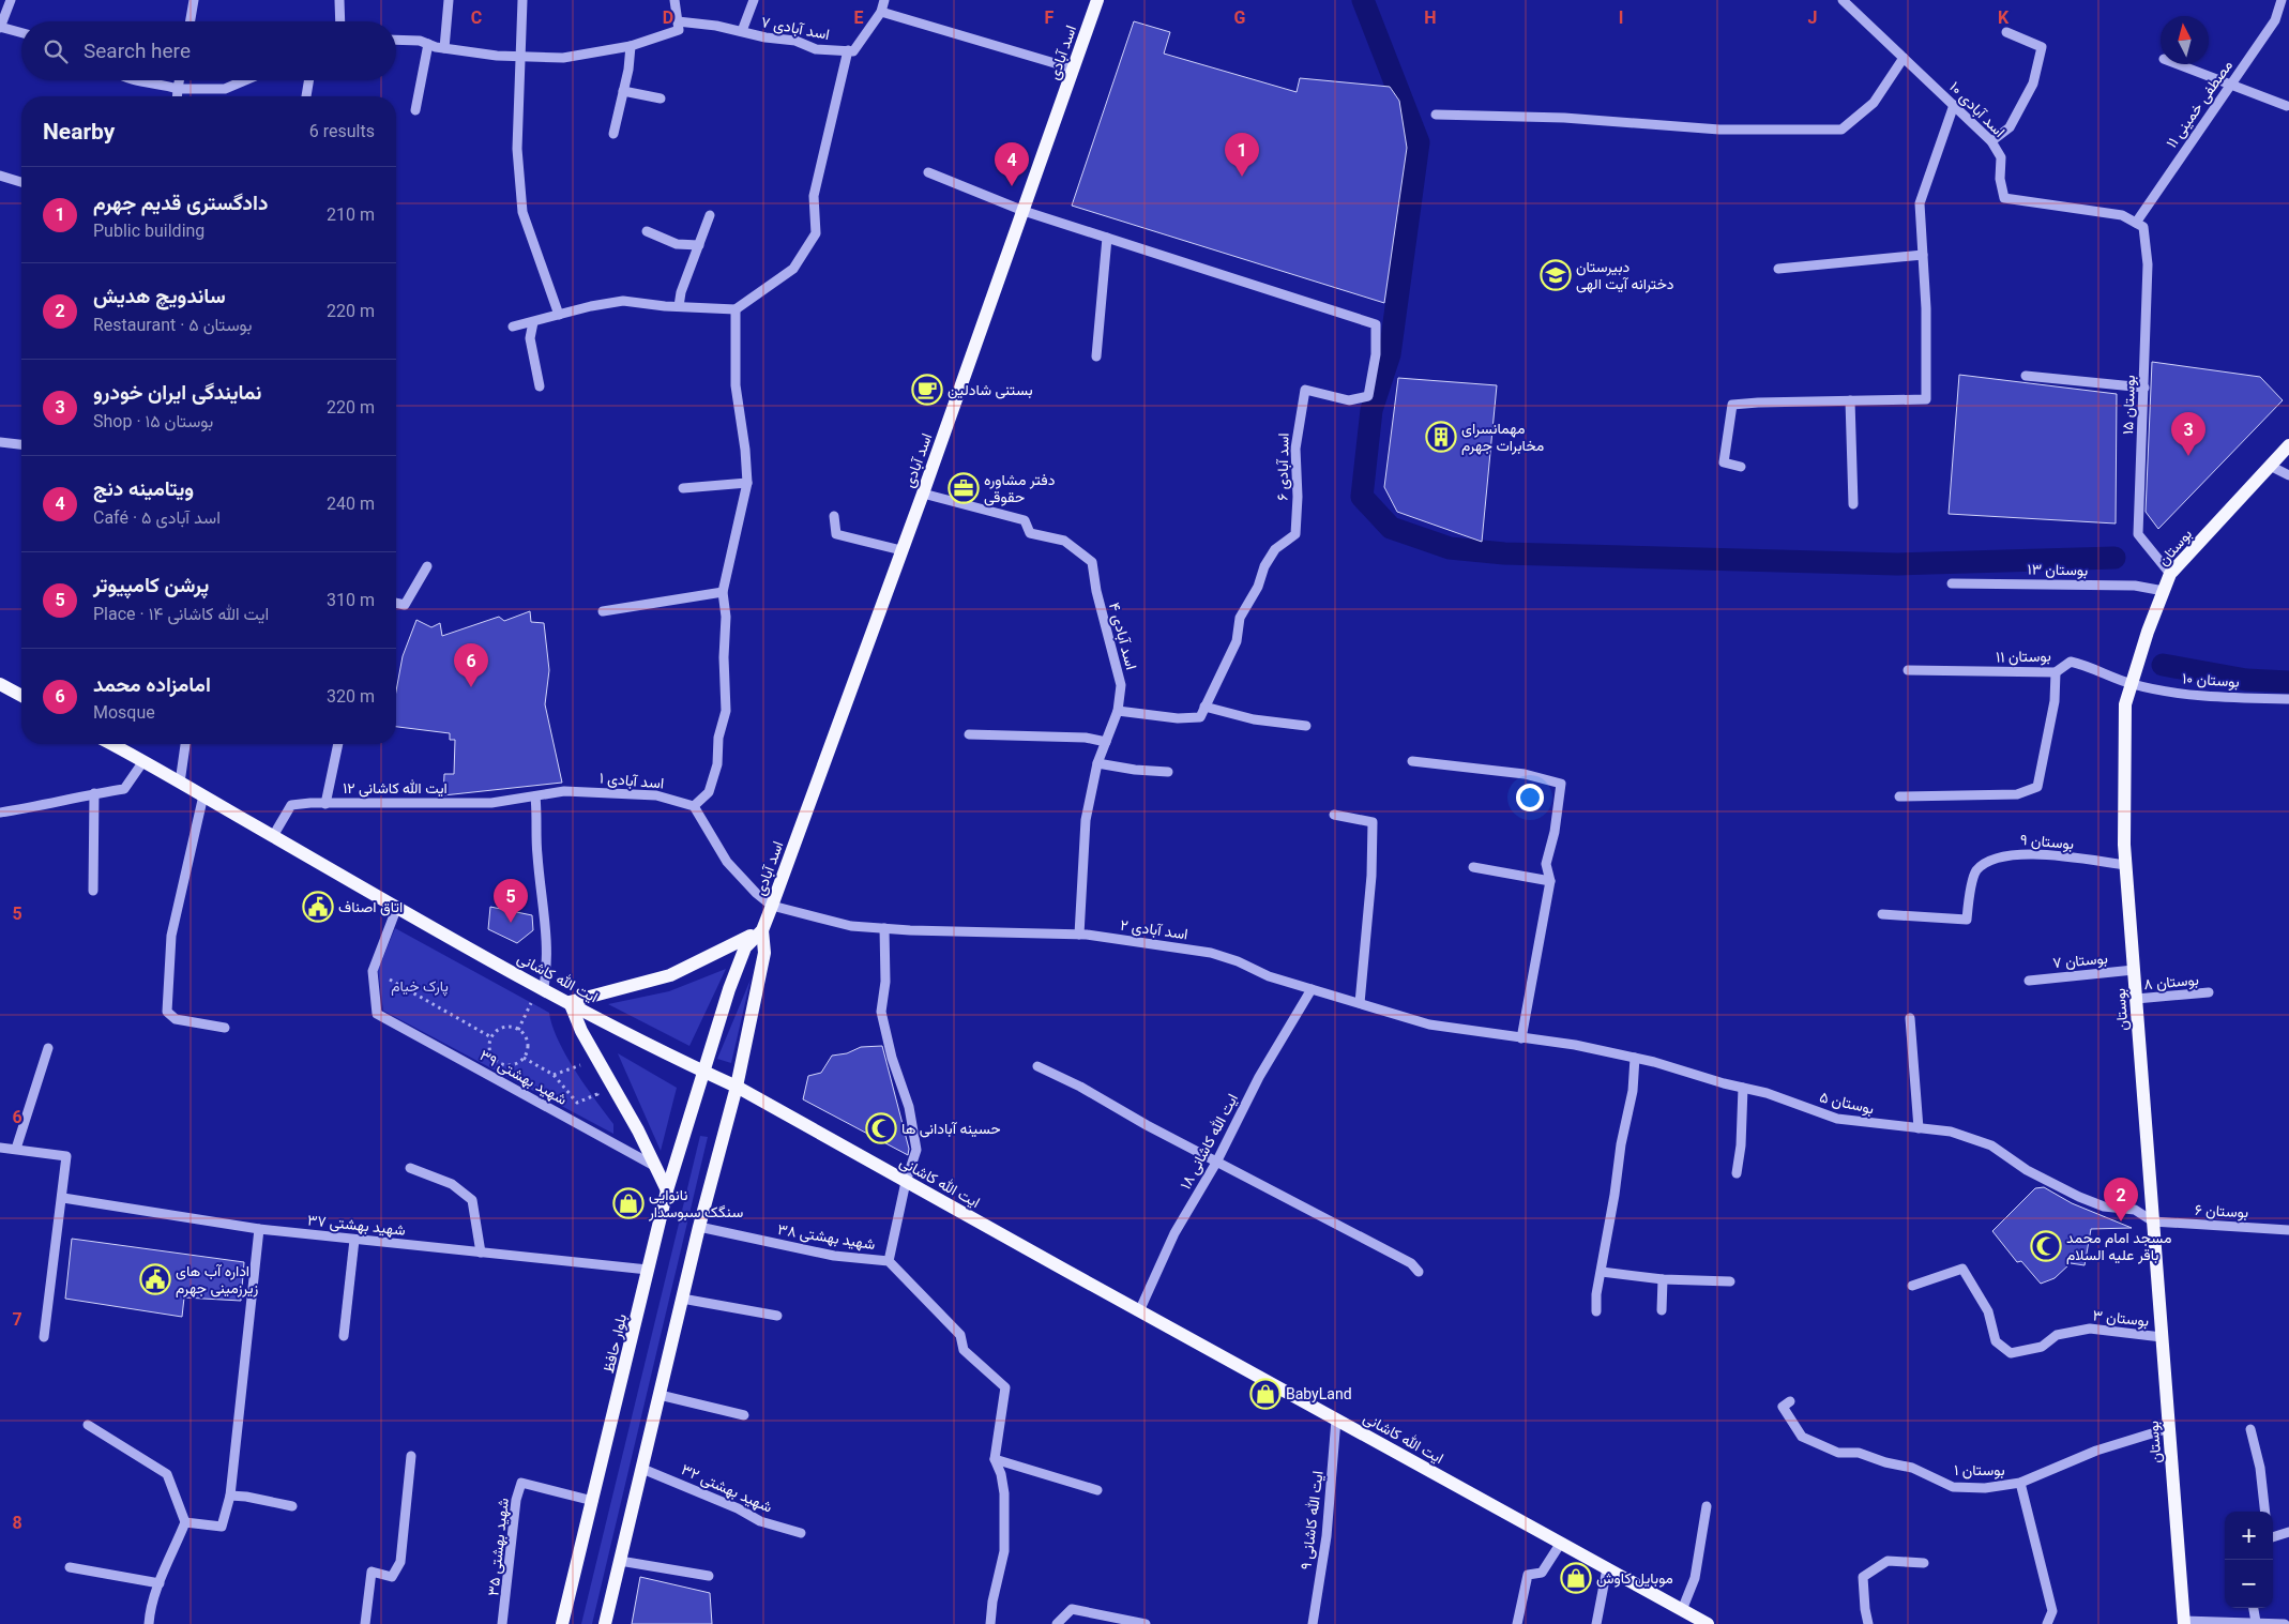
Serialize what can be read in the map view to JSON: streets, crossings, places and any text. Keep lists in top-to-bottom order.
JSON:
{
  "streets": {
    "main road": [
      "اسد آبادی",
      "بوستان",
      "ایت الله کاشانی",
      "بلوار حافظ"
    ],
    "street": [
      "اسد آبادی ۷",
      "مصطفی خمینی ۱۱",
      "اسد آبادی ۱۰",
      "بوستان ۱۵",
      "اسد آبادی ۶",
      "بوستان ۱۳",
      "اسد آبادی ۴",
      "بوستان ۱۱",
      "بوستان ۱۰",
      "اسد آبادی ۱",
      "ایت الله کاشانی ۱۲",
      "بوستان ۹",
      "اسد آبادی ۲",
      "بوستان ۷",
      "بوستان ۸",
      "شهید بهشتی ۳۹",
      "بوستان ۵",
      "ایت الله کاشانی ۱۸",
      "بوستان ۶",
      "شهید بهشتی ۳۷",
      "شهید بهشتی ۳۸",
      "بوستان ۳",
      "بوستان ۱",
      "شهید بهشتی ۳۲",
      "ایت الله کاشانی ۹",
      "شهید بهشتی ۳۵"
    ]
  },
  "crossings": [
    ["اسد آبادی", "اسد آبادی ۶"],
    ["اسد آبادی", "اسد آبادی ۴"],
    ["اسد آبادی", "اسد آبادی ۲"],
    ["اسد آبادی", "ایت الله کاشانی"],
    ["اسد آبادی", "بلوار حافظ"],
    ["مصطفی خمینی ۱۱", "اسد آبادی ۱۰"],
    ["مصطفی خمینی ۱۱", "بوستان ۱۵"],
    ["اسد آبادی ۱۰", "بوستان ۱۵"],
    ["بوستان ۱۵", "بوستان"],
    ["بوستان", "بوستان ۱۳"],
    ["بوستان", "بوستان ۱۱"],
    ["بوستان", "بوستان ۱۰"],
    ["بوستان", "بوستان ۹"],
    ["بوستان", "بوستان ۷"],
    ["بوستان", "بوستان ۸"],
    ["بوستان", "بوستان ۵"],
    ["بوستان", "بوستان ۶"],
    ["بوستان", "بوستان ۳"],
    ["بوستان", "بوستان ۱"],
    ["اسد آبادی ۴", "اسد آبادی ۲"],
    ["بوستان ۱۱", "بوستان ۱۰"],
    ["اسد آبادی ۱", "ایت الله کاشانی ۱۲"],
    ["ایت الله کاشانی ۱۲", "ایت الله کاشانی"],
    ["اسد آبادی ۲", "بوستان ۵"],
    ["اسد آبادی ۲", "ایت الله کاشانی ۱۸"],
    ["ایت الله کاشانی", "شهید بهشتی ۳۹"],
    ["ایت الله کاشانی", "ایت الله کاشانی ۱۸"],
    ["ایت الله کاشانی", "بلوار حافظ"],
    ["ایت الله کاشانی", "ایت الله کاشانی ۹"],
    ["بوستان ۵", "بوستان ۶"],
    ["شهید بهشتی ۳۷", "بلوار حافظ"],
    ["بلوار حافظ", "شهید بهشتی ۳۵"]
  ],
  "parks": ["پارک خیام"],
  "places": {
    "school or university": ["دبیرستان دخترانه آیت الهی"],
    "cafe": ["بستنی شادلین"],
    "building": ["مهمانسرای مخابرات جهرم"],
    "office": ["دفتر مشاوره حقوقی"],
    "public building": ["اتاق اصناف", "اداره آب های زیرزمینی جهرم"],
    "mosque": ["حسینه آبادانی ها", "مسجد امام محمد باقر علیه السلام"],
    "shop": ["نانوایی سنگک سبوسدار", "BabyLand", "موبایل کاوش"]
  },
  "north": "top",
  "page": {
    "search": "Search here",
    "heading": ["Nearby", "6 results"],
    "pins": [
      "1",
      "4",
      "3",
      "6",
      "5",
      "2"
    ],
    "list": [
      {
        "mark": "1",
        "name": "دادگستری قدیم جهرم",
        "note": "Public building",
        "value": "210 m"
      },
      {
        "mark": "2",
        "name": "ساندویچ هدیش",
        "note": "Restaurant · بوستان ۵",
        "value": "220 m"
      },
      {
        "mark": "3",
        "name": "نمایندگی ایران خودرو",
        "note": "Shop · بوستان ۱۵",
        "value": "220 m"
      },
      {
        "mark": "4",
        "name": "ویتامینه دنج",
        "note": "Café · اسد آبادی ۵",
        "value": "240 m"
      },
      {
        "mark": "5",
        "name": "پرشن کامپیوتر",
        "note": "Place · ایت الله کاشانی ۱۴",
        "value": "310 m"
      },
      {
        "mark": "6",
        "name": "امامزاده محمد",
        "note": "Mosque",
        "value": "320 m"
      }
    ],
    "map_buttons": ["+", "−"]
  },
  "grid": {
    "columns": [
      "C",
      "D",
      "E",
      "F",
      "G",
      "H",
      "I",
      "J",
      "K"
    ],
    "rows": [
      "5",
      "6",
      "7",
      "8"
    ]
  }
}
